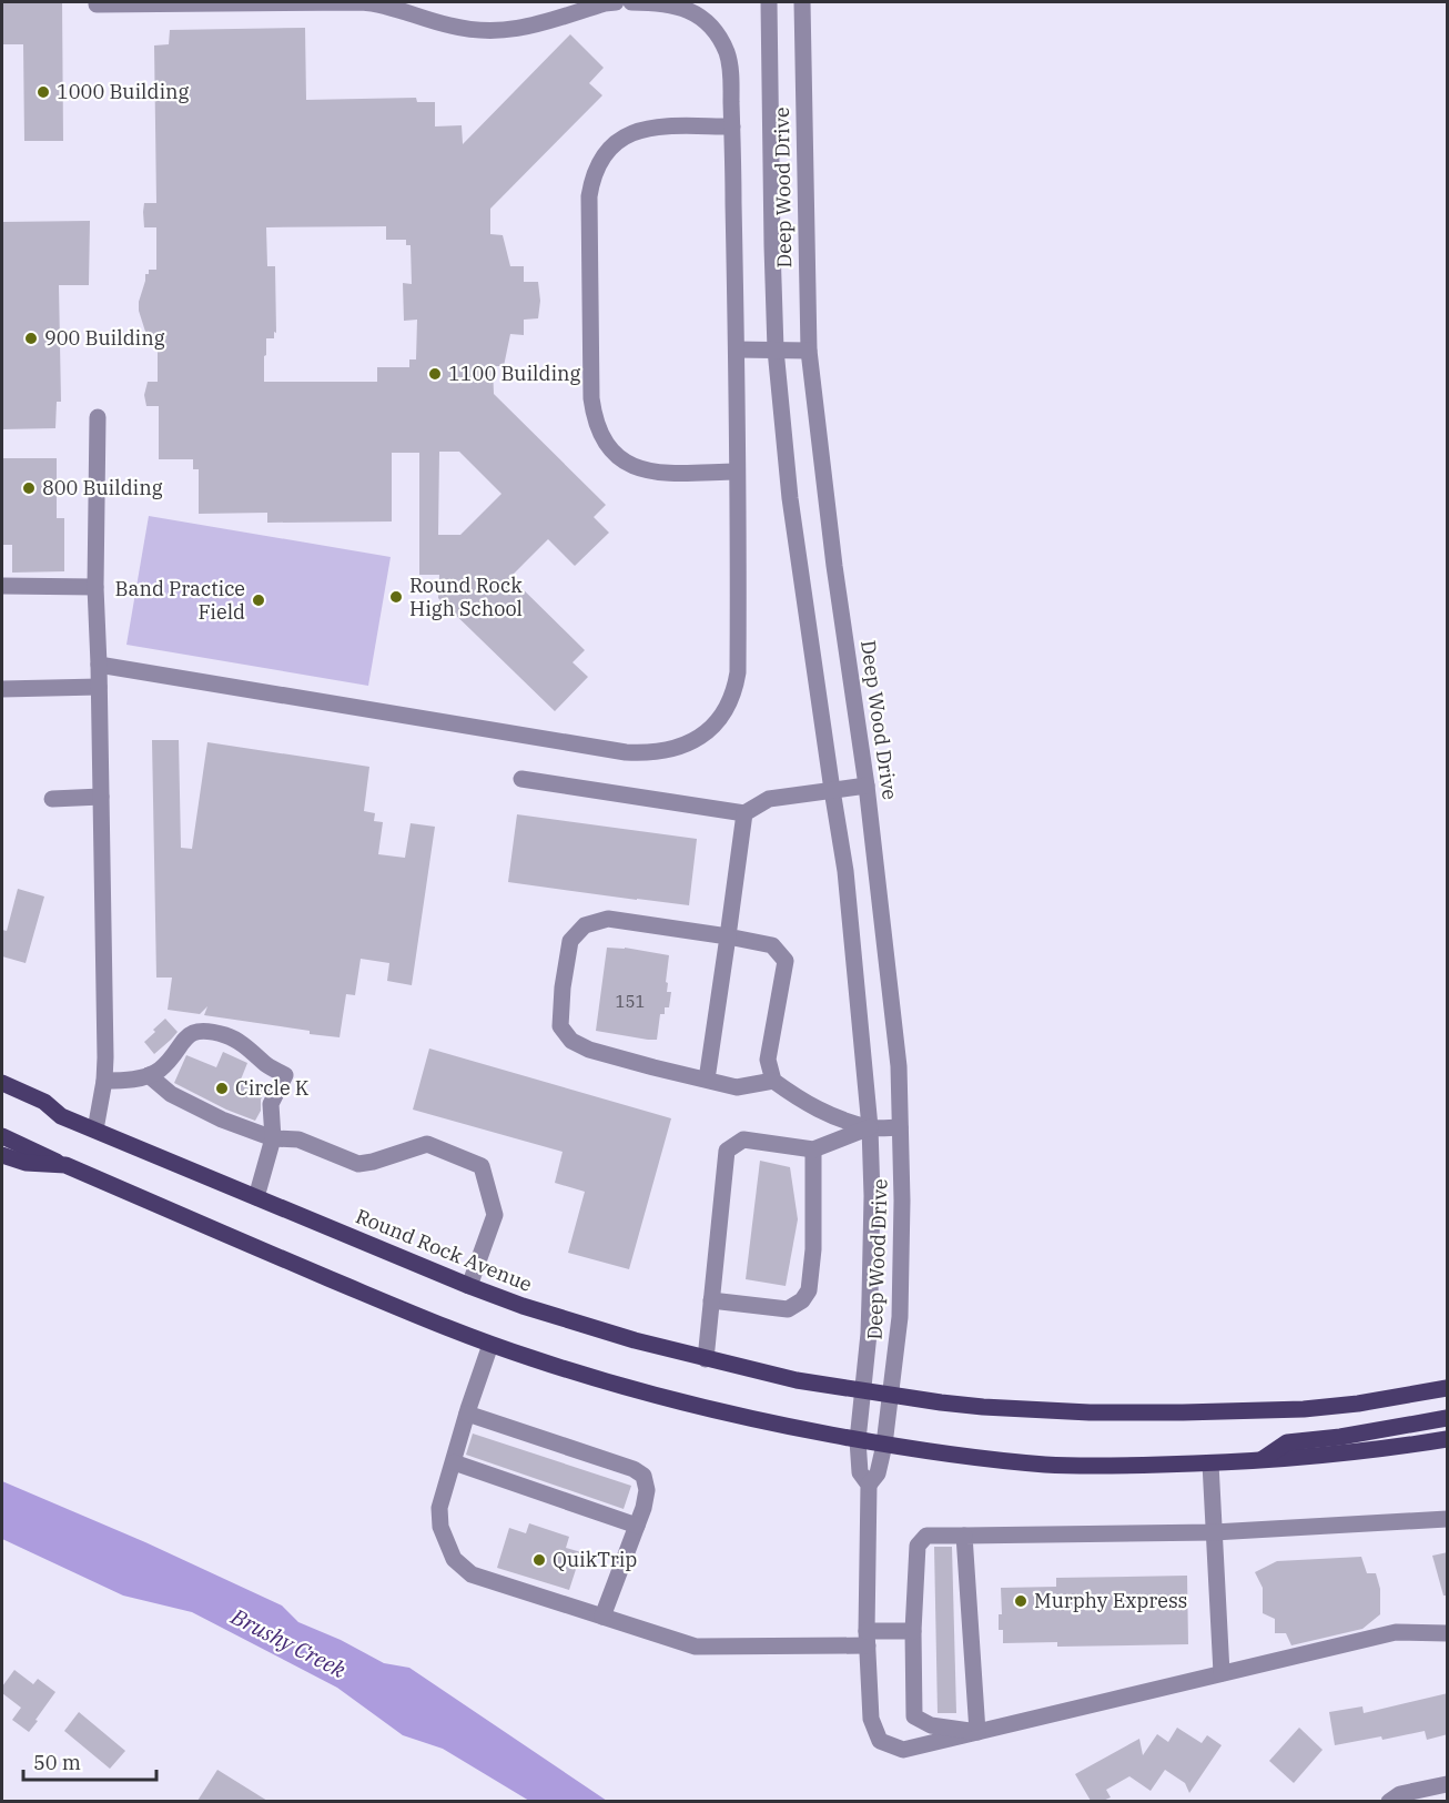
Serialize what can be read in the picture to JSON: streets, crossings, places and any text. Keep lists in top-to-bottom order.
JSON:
{
  "streets": {
    "main road": ["Round Rock Avenue"],
    "street": ["Deep Wood Drive"]
  },
  "crossings": [
    ["Deep Wood Drive", "Round Rock Avenue"]
  ],
  "water": ["Brushy Creek"],
  "places": [
    "1000 Building",
    "900 Building",
    "1100 Building",
    "800 Building",
    "Round Rock High School",
    "Band Practice Field",
    "Circle K",
    "QuikTrip",
    "Murphy Express"
  ],
  "house_numbers": ["151"],
  "scale_bar": "50 m"
}
